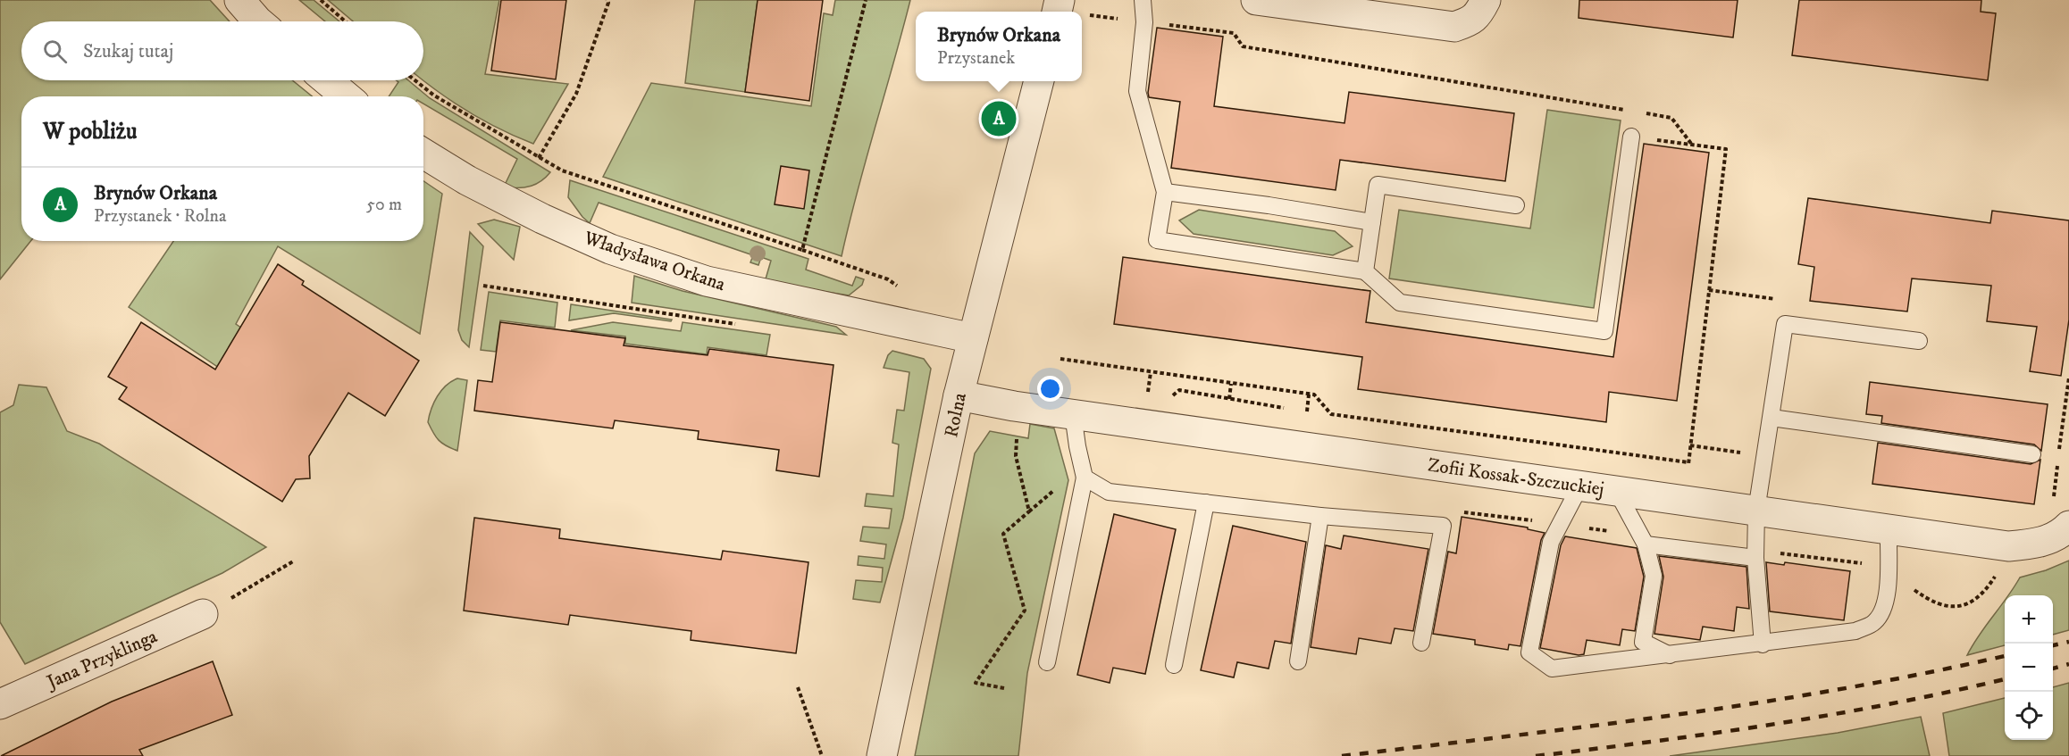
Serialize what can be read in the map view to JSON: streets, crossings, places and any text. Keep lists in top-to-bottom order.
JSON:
{
  "streets": {
    "street": [
      "Władysława Orkana",
      "Rolna",
      "Zofii Kossak-Szczuckiej",
      "Jana Przyklinga"
    ]
  },
  "crossings": [
    ["Władysława Orkana", "Rolna"],
    ["Rolna", "Zofii Kossak-Szczuckiej"]
  ],
  "page": {
    "popup": ["Brynów Orkana", "Przystanek"],
    "search": "Szukaj tutaj",
    "heading": "W pobliżu",
    "pins": "A",
    "list": [
      {
        "mark": "A",
        "name": "Brynów Orkana",
        "note": "Przystanek · Rolna",
        "value": "50 m"
      }
    ],
    "map_buttons": ["+", "−"]
  }
}
